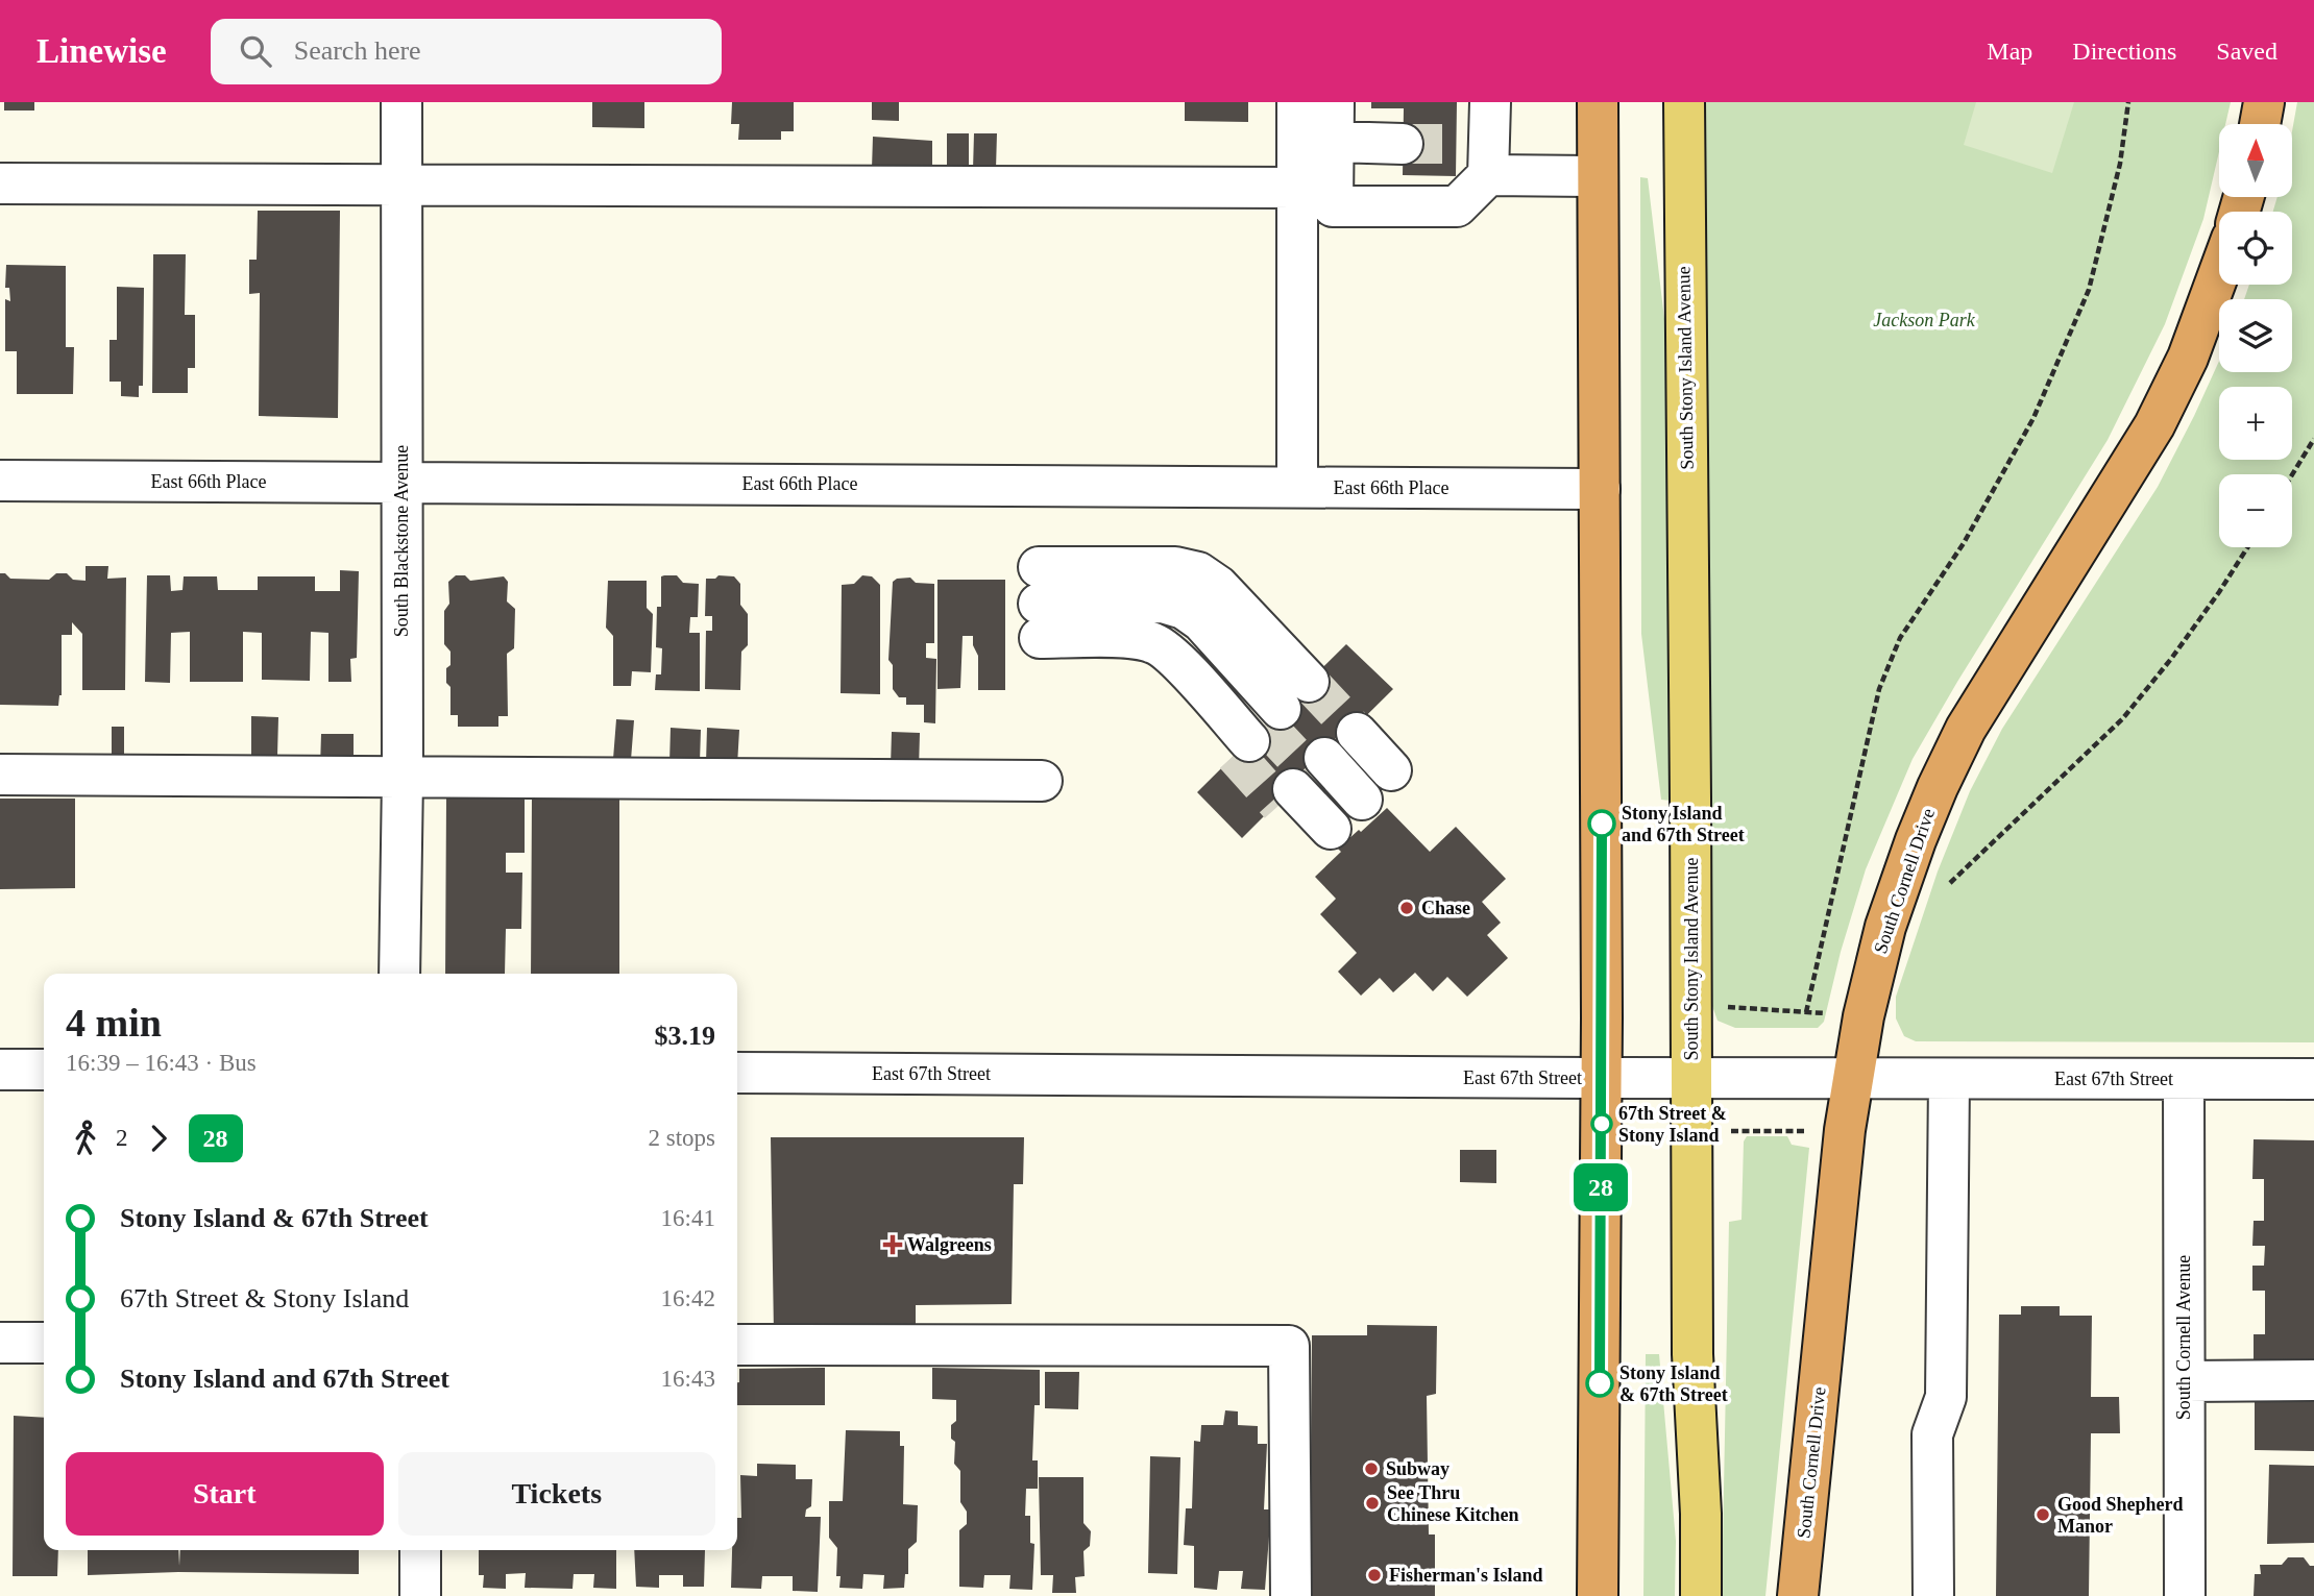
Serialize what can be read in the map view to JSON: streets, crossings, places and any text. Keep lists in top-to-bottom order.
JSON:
{
  "streets": {
    "highway": ["South Cornell Drive"],
    "main road": ["South Stony Island Avenue"],
    "street": [
      "East 66th Place",
      "South Blackstone Avenue",
      "East 67th Street",
      "South Cornell Avenue"
    ]
  },
  "crossings": [
    ["South Stony Island Avenue", "East 67th Street"],
    ["East 66th Place", "South Blackstone Avenue"],
    ["South Cornell Drive", "East 67th Street"],
    ["East 67th Street", "South Cornell Avenue"]
  ],
  "parks": ["Jackson Park"],
  "places": {
    "other": [
      "Stony Island and 67th Street",
      "Chase",
      "67th Street & Stony Island",
      "Stony Island & 67th Street",
      "Subway",
      "See Thru Chinese Kitchen",
      "Good Shepherd Manor",
      "Fisherman's Island"
    ],
    "health": ["Walgreens"]
  },
  "lines": ["bus line 28"],
  "north": "top",
  "page": {
    "header": "Linewise",
    "search": "Search here",
    "nav": ["Map", "Directions", "Saved"],
    "on_map": "28",
    "map_buttons": ["+", "−"],
    "heading": ["4 min", "16:39 – 16:43 · Bus", "$3.19"],
    "legs": ["2", "28", "2 stops"],
    "list": [
      {
        "name": "Stony Island & 67th Street",
        "value": "16:41"
      },
      {
        "name": "67th Street & Stony Island",
        "value": "16:42"
      },
      {
        "name": "Stony Island and 67th Street",
        "value": "16:43"
      }
    ],
    "buttons": ["Start", "Tickets"]
  }
}
